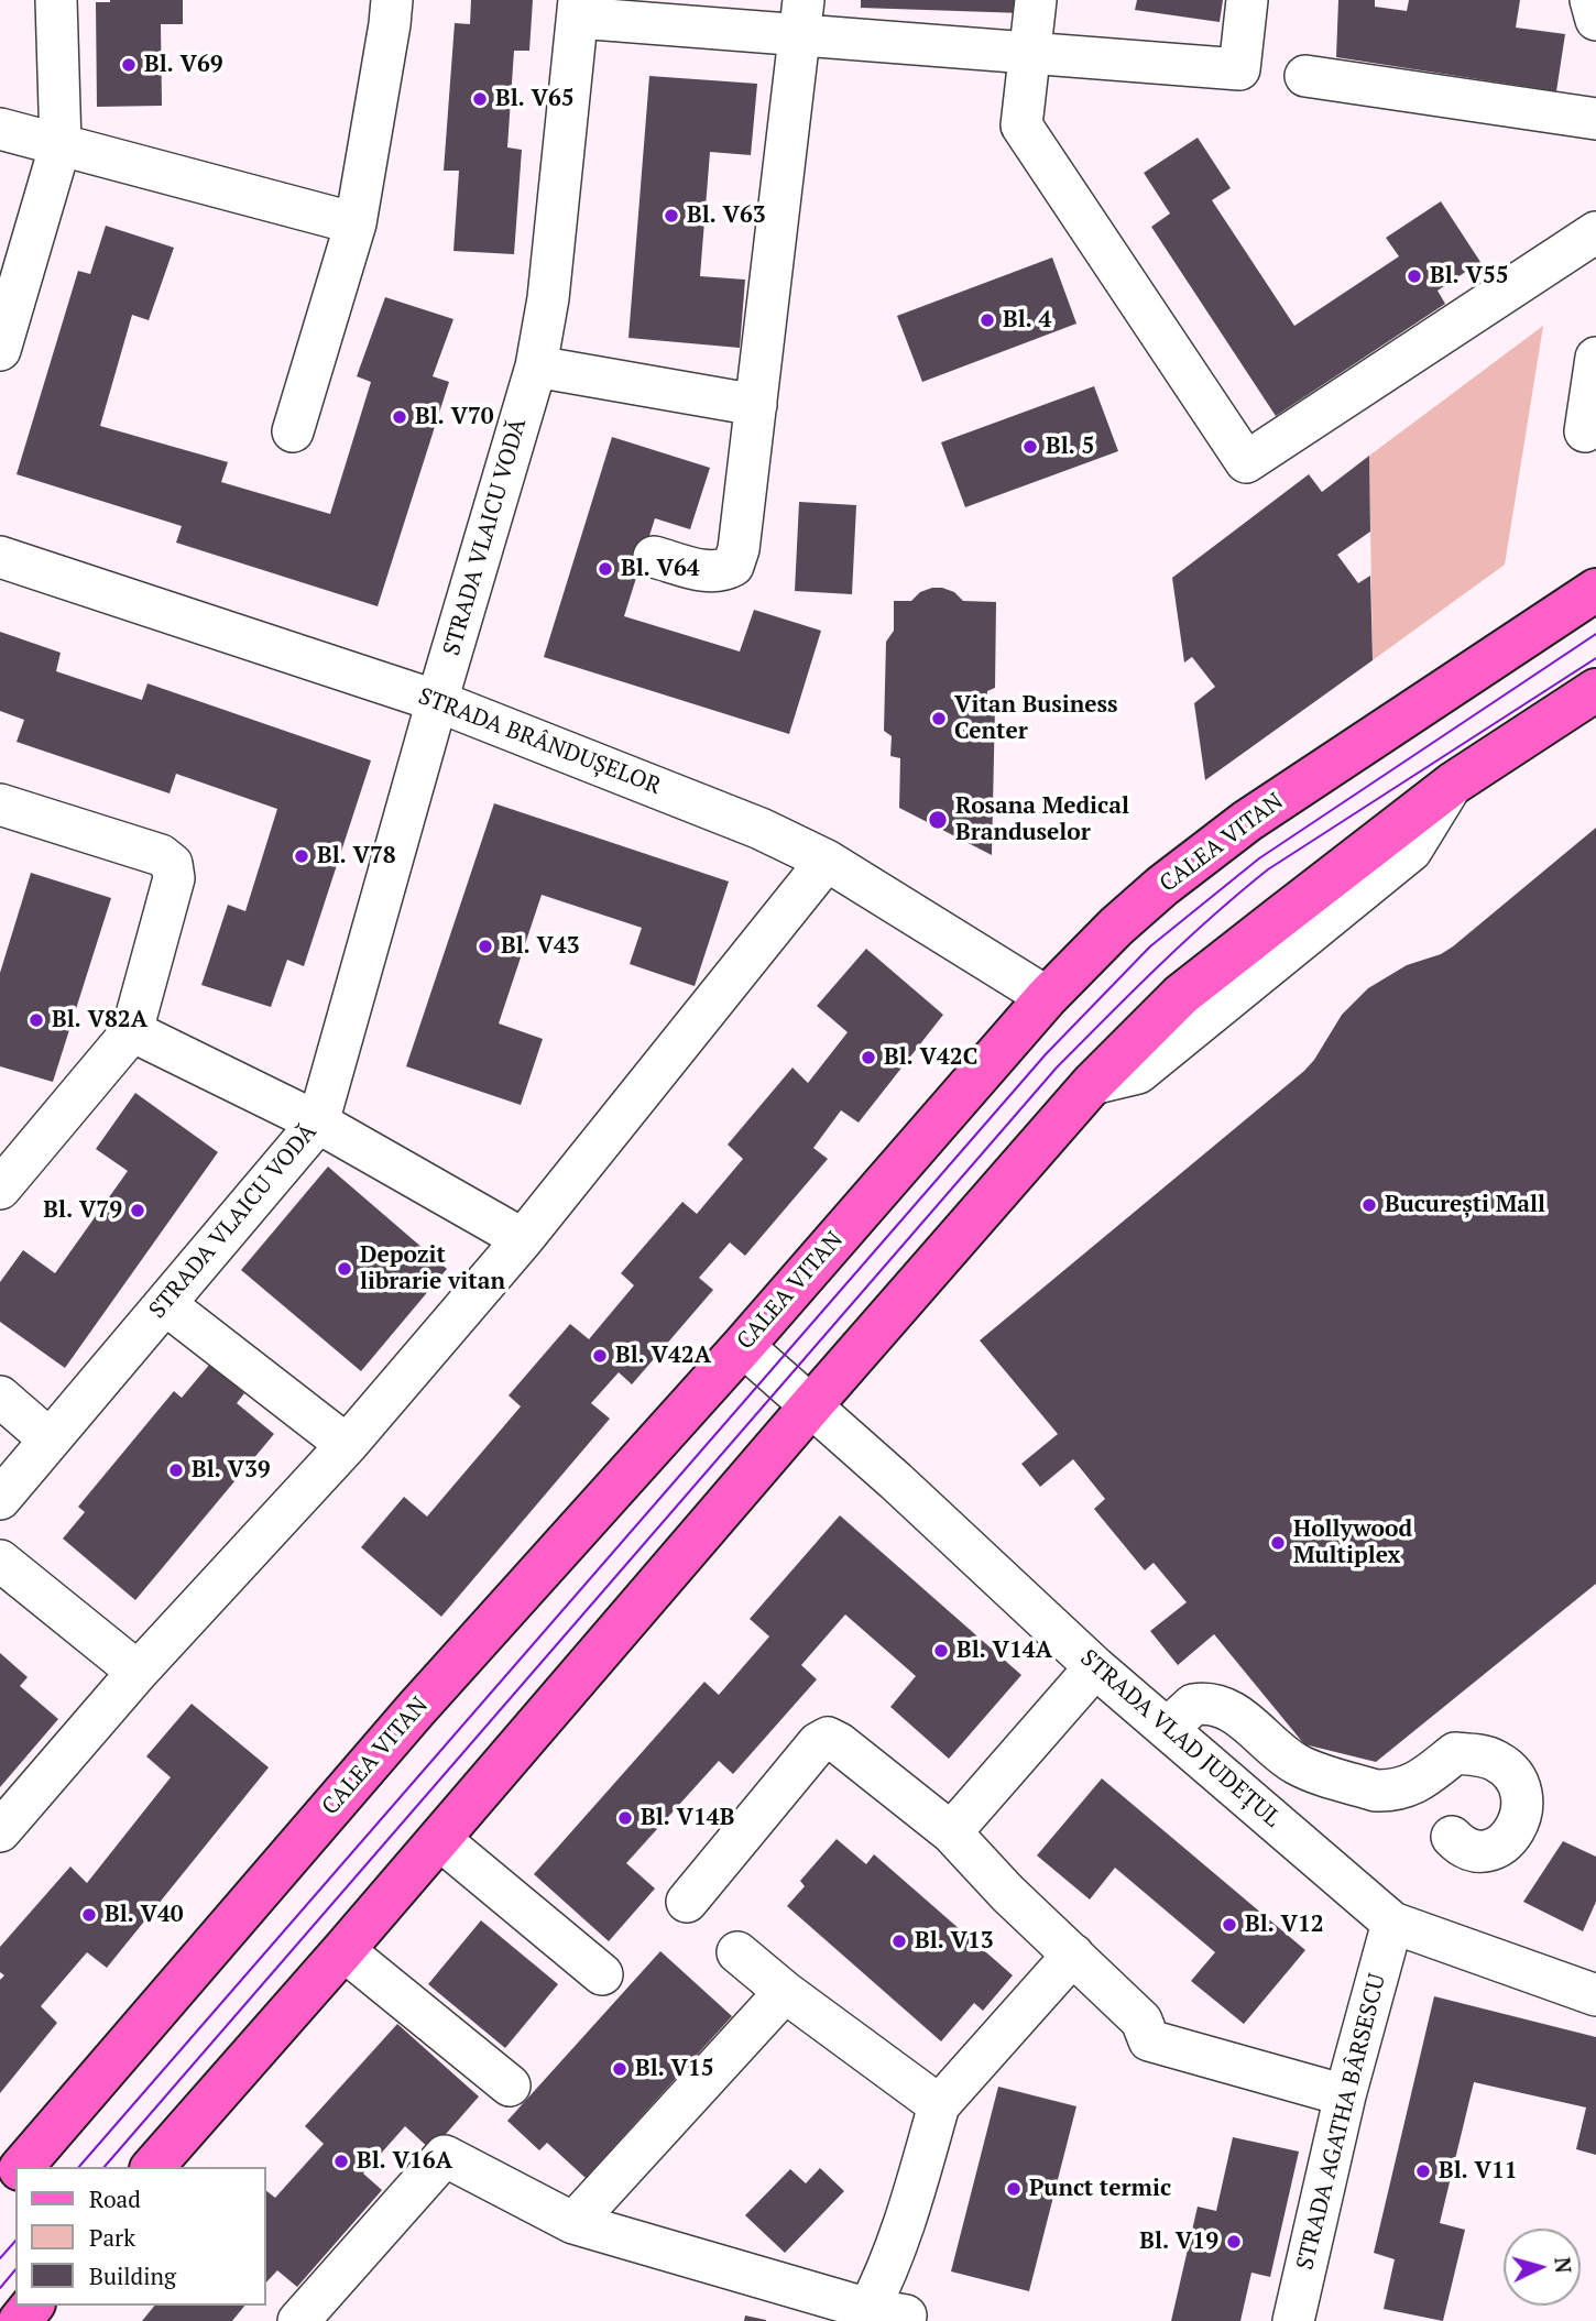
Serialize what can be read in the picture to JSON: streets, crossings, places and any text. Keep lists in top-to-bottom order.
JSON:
{
  "streets": {
    "main road": ["CALEA VITAN"],
    "street": [
      "STRADA VLAICU VODĂ",
      "STRADA BRÂNDUȘELOR",
      "STRADA VLAD JUDEȚUL",
      "STRADA AGATHA BÂRSESCU"
    ]
  },
  "crossings": [
    ["STRADA VLAICU VODĂ", "STRADA BRÂNDUȘELOR"],
    ["STRADA BRÂNDUȘELOR", "CALEA VITAN"],
    ["CALEA VITAN", "STRADA VLAD JUDEȚUL"],
    ["STRADA VLAD JUDEȚUL", "STRADA AGATHA BÂRSESCU"]
  ],
  "places": [
    "Bl. V69",
    "Bl. V65",
    "Bl. V63",
    "Bl. V55",
    "Bl. 4",
    "Bl. V70",
    "Bl. 5",
    "Bl. V64",
    "Vitan Business Center",
    "Rosana Medical Branduselor",
    "Bl. V78",
    "Bl. V43",
    "Bl. V82A",
    "Bl. V42C",
    "București Mall",
    "Bl. V79",
    "Depozit librarie vitan",
    "Bl. V42A",
    "Bl. V39",
    "Hollywood Multiplex",
    "Bl. V14A",
    "Bl. V14B",
    "Bl. V40",
    "Bl. V12",
    "Bl. V13",
    "Bl. V15",
    "Bl. V16A",
    "Bl. V11",
    "Punct termic",
    "Bl. V19"
  ],
  "legend": ["Road", "Park", "Building"],
  "north": "right"
}
